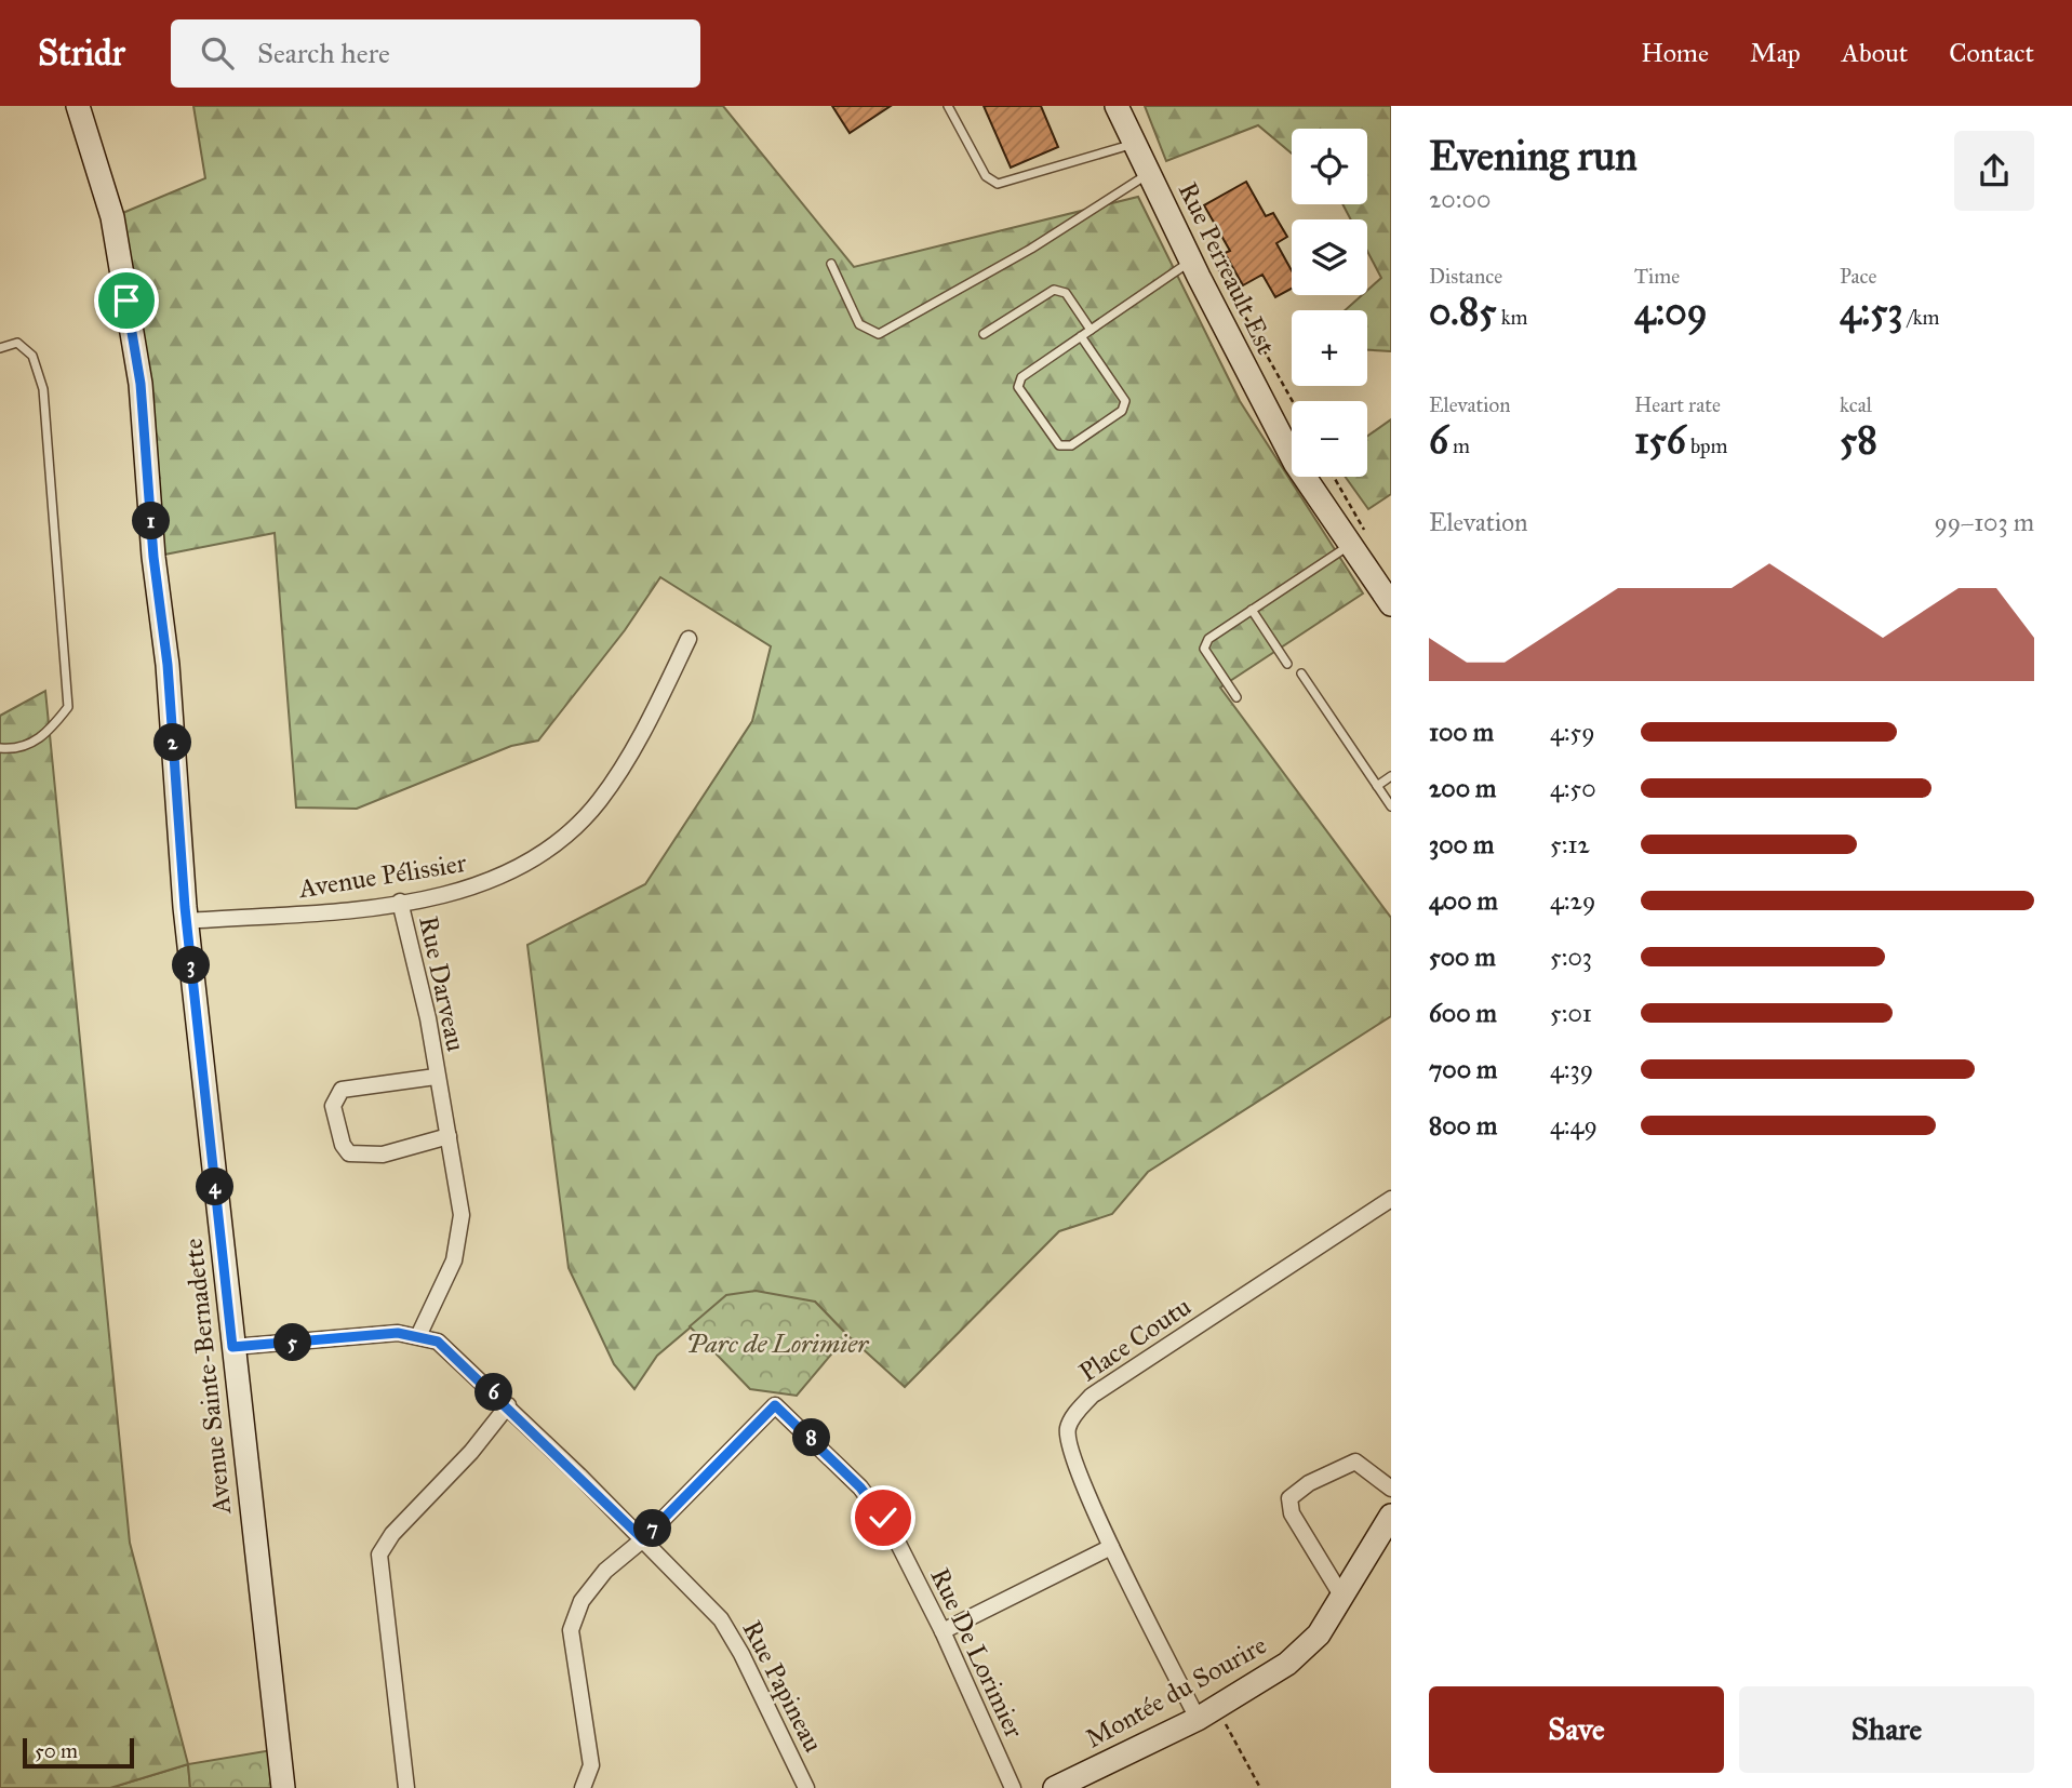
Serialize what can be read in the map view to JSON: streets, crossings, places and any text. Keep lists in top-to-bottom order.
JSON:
{
  "streets": {
    "street": [
      "Rue Perreault Est",
      "Avenue Pélissier",
      "Rue Darveau",
      "Place Coutu",
      "Avenue Sainte-Bernadette",
      "Rue De Lorimier",
      "Rue Papineau",
      "Montée du Sourire"
    ]
  },
  "crossings": [
    ["Avenue Pélissier", "Rue Darveau"],
    ["Avenue Pélissier", "Avenue Sainte-Bernadette"],
    ["Rue Darveau", "Rue Papineau"],
    ["Place Coutu", "Montée du Sourire"],
    ["Avenue Sainte-Bernadette", "Rue Papineau"],
    ["Rue De Lorimier", "Rue Papineau"]
  ],
  "parks": ["Parc de Lorimier"],
  "scale_bar": "50 m",
  "page": {
    "header": "Stridr",
    "search": "Search here",
    "nav": [
      "Home",
      "Map",
      "About",
      "Contact"
    ],
    "heading": ["Evening run", "20:00"],
    "map_buttons": ["+", "−"],
    "stats": [
      ["Distance", "0.85 km"],
      ["Time", "4:09"],
      ["Pace", "4:53 /km"],
      ["Elevation", "6 m"],
      ["Heart rate", "156 bpm"],
      ["kcal", "58"]
    ],
    "chart": ["Elevation", "99–103 m"],
    "pins": [
      "1",
      "2",
      "3",
      "4",
      "5",
      "6",
      "8",
      "7"
    ],
    "list": [
      {
        "name": "100 m",
        "note": "4:59"
      },
      {
        "name": "200 m",
        "note": "4:50"
      },
      {
        "name": "300 m",
        "note": "5:12"
      },
      {
        "name": "400 m",
        "note": "4:29"
      },
      {
        "name": "500 m",
        "note": "5:03"
      },
      {
        "name": "600 m",
        "note": "5:01"
      },
      {
        "name": "700 m",
        "note": "4:39"
      },
      {
        "name": "800 m",
        "note": "4:49"
      }
    ],
    "buttons": ["Save", "Share"],
    "scale": "50 m"
  }
}
